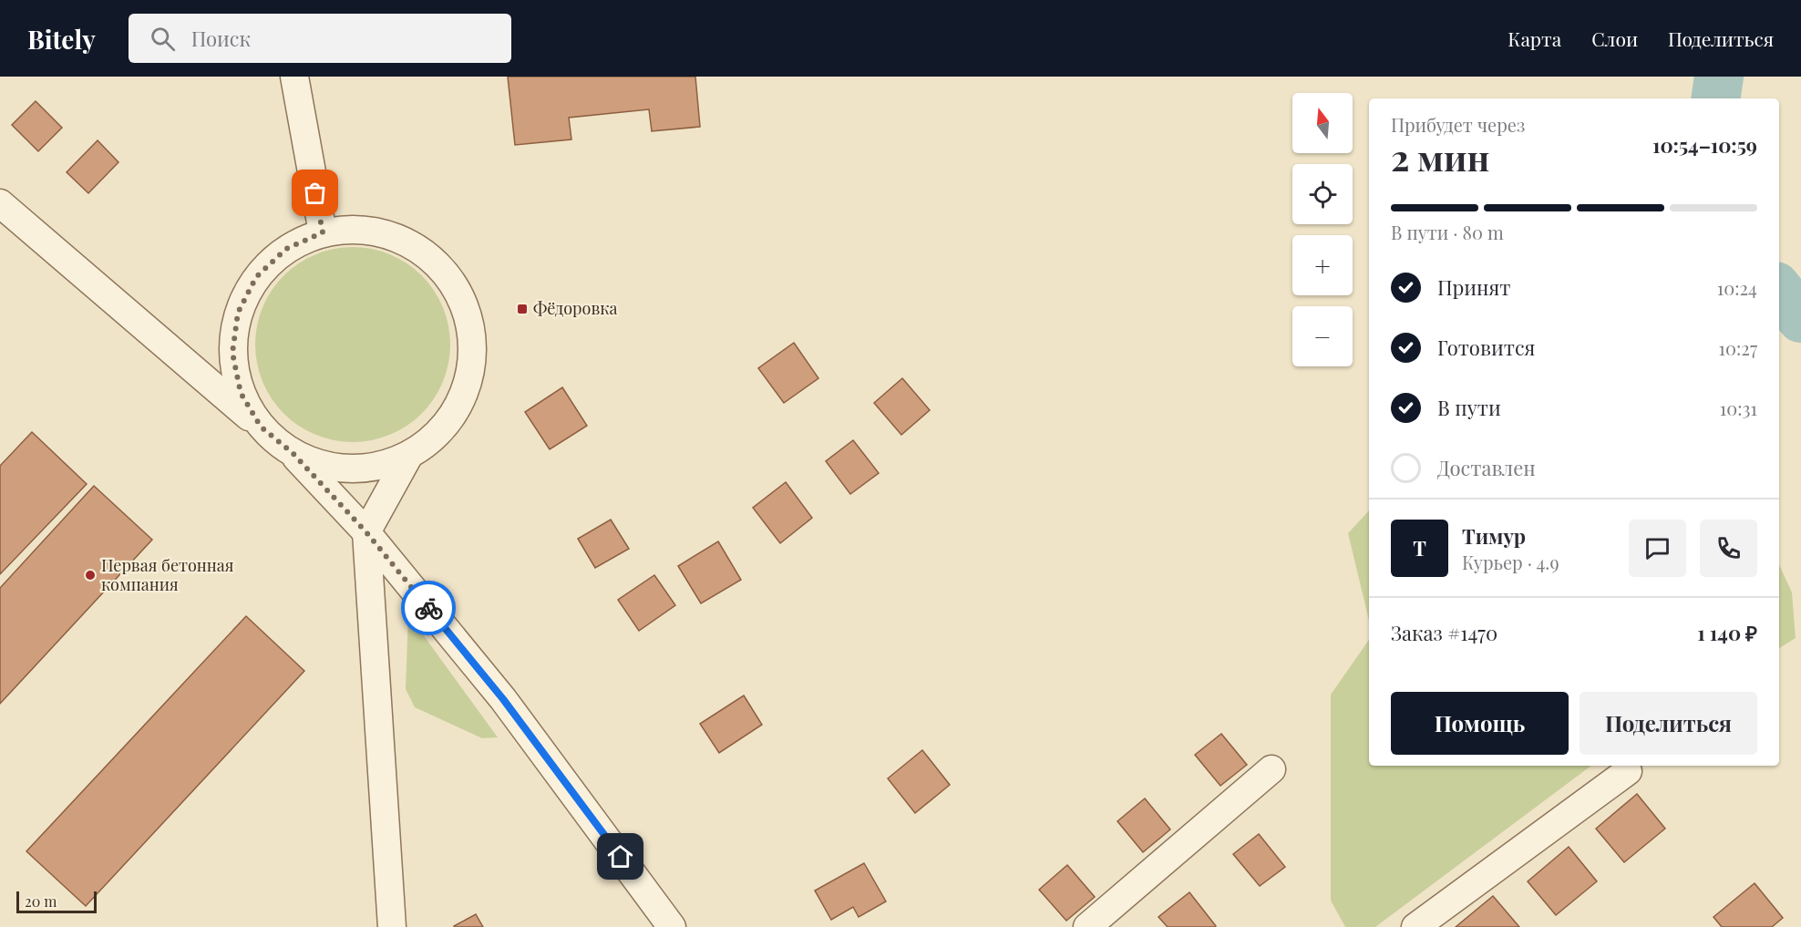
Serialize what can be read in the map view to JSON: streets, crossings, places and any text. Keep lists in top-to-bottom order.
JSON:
{
  "places": {
    "transit": ["Фёдоровка"],
    "other": ["Первая бетонная компания"]
  },
  "scale_bar": "20 m",
  "north": "top",
  "page": {
    "header": "Bitely",
    "search": "Поиск",
    "nav": ["Карта", "Слои", "Поделиться"],
    "map_buttons": ["+", "−"],
    "heading": ["2 мин", "Прибудет через", "10:54–10:59"],
    "panel": [
      "Тимур",
      "Курьер · 4.9",
      "Заказ #1470",
      "1 140 ₽"
    ],
    "bar": "В пути · 80 m",
    "list": [
      ["Принят", "10:24"],
      ["Готовится", "10:27"],
      ["В пути", "10:31"],
      "Доставлен"
    ],
    "round": "Т",
    "buttons": ["Помощь", "Поделиться"],
    "scale": "20 m"
  }
}
